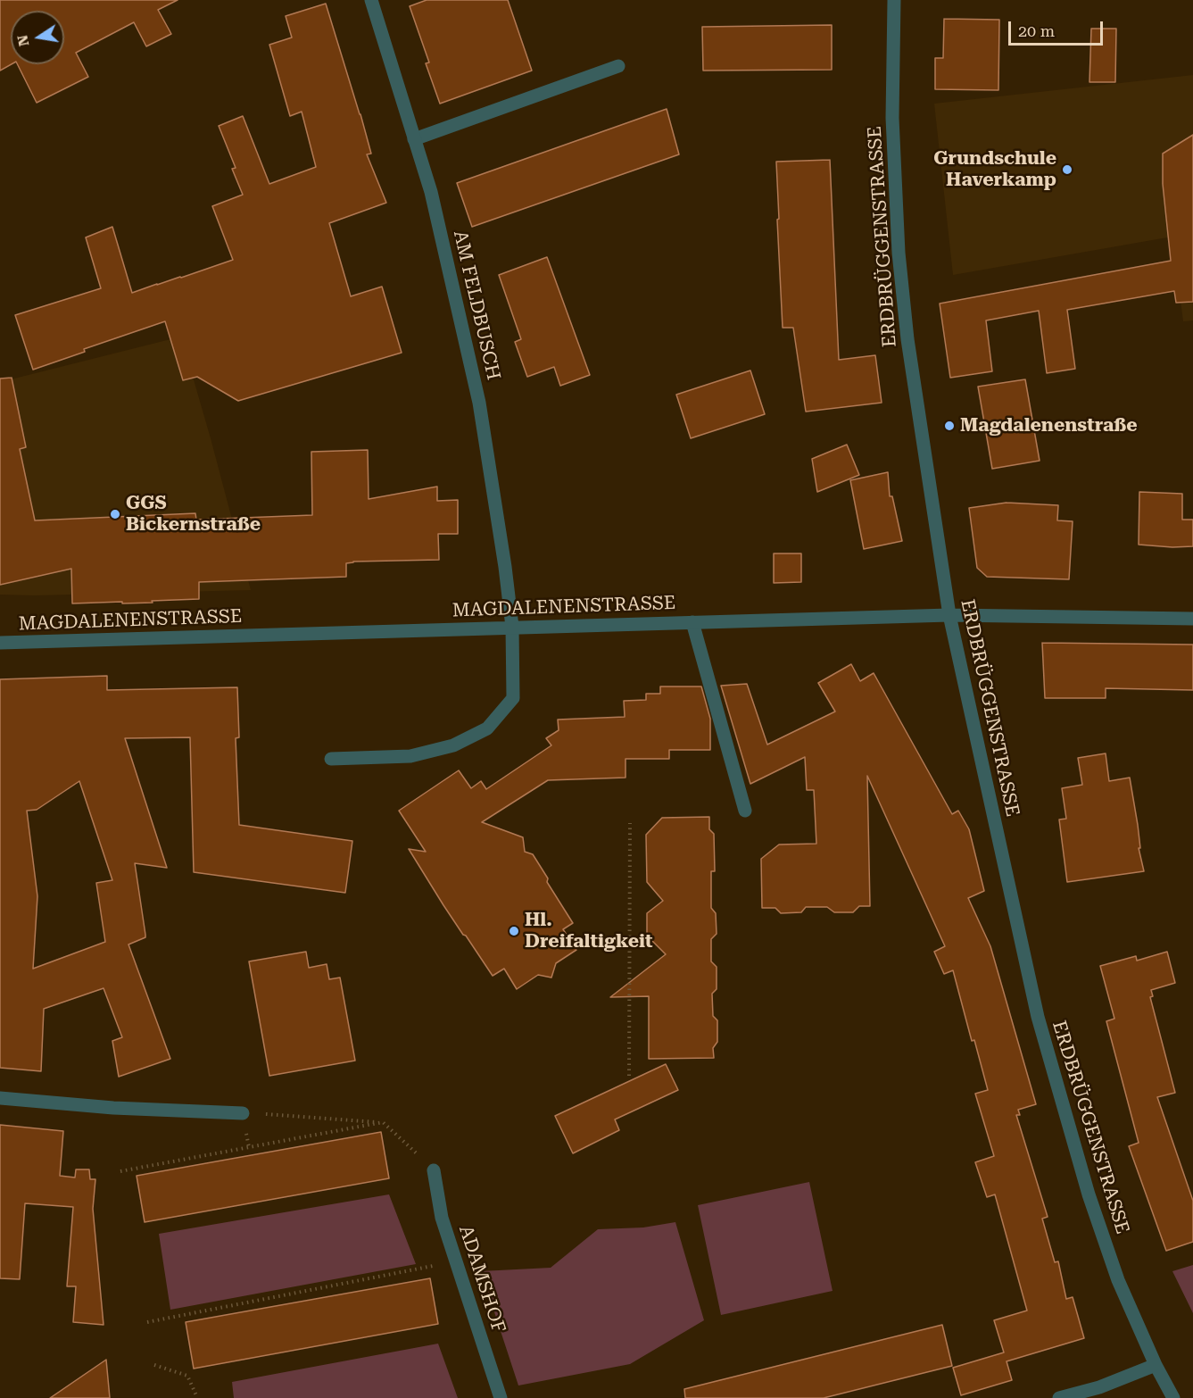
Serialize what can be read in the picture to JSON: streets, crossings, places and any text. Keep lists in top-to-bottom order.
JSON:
{
  "streets": {
    "street": [
      "ERDBRÜGGENSTRASSE",
      "AM FELDBUSCH",
      "MAGDALENENSTRASSE",
      "ADAMSHOF"
    ]
  },
  "crossings": [
    ["ERDBRÜGGENSTRASSE", "MAGDALENENSTRASSE"],
    ["AM FELDBUSCH", "MAGDALENENSTRASSE"]
  ],
  "places": [
    "Grundschule Haverkamp",
    "Magdalenenstraße",
    "GGS Bickernstraße",
    "Hl. Dreifaltigkeit"
  ],
  "scale_bar": "20 m",
  "north": "left"
}
